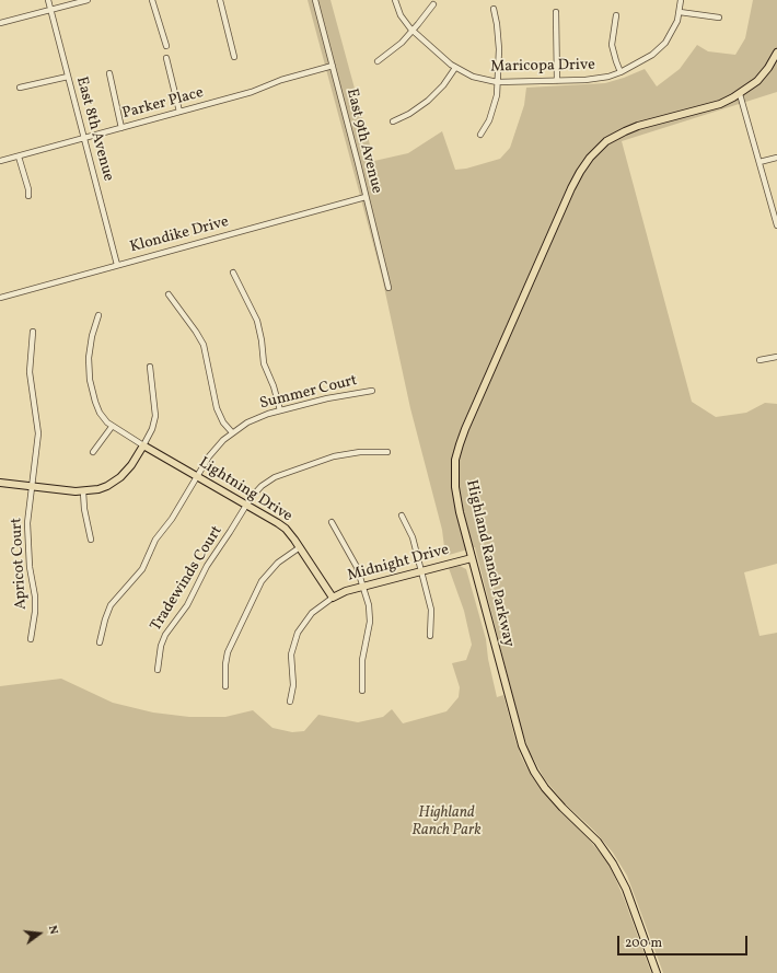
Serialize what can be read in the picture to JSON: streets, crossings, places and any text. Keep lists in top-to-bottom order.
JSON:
{
  "streets": {
    "main road": ["Lightning Drive", "Midnight Drive", "Highland Ranch Parkway"],
    "street": [
      "Maricopa Drive",
      "Parker Place",
      "East 8th Avenue",
      "East 9th Avenue",
      "Klondike Drive",
      "Summer Court",
      "Apricot Court",
      "Tradewinds Court"
    ]
  },
  "crossings": [
    ["Parker Place", "East 8th Avenue"],
    ["Parker Place", "East 9th Avenue"],
    ["East 8th Avenue", "Klondike Drive"],
    ["East 9th Avenue", "Klondike Drive"],
    ["Summer Court", "Lightning Drive"],
    ["Lightning Drive", "Midnight Drive"],
    ["Lightning Drive", "Tradewinds Court"],
    ["Midnight Drive", "Highland Ranch Parkway"]
  ],
  "parks": ["Highland Ranch Park"],
  "scale_bar": "200 m",
  "north": "right"
}
